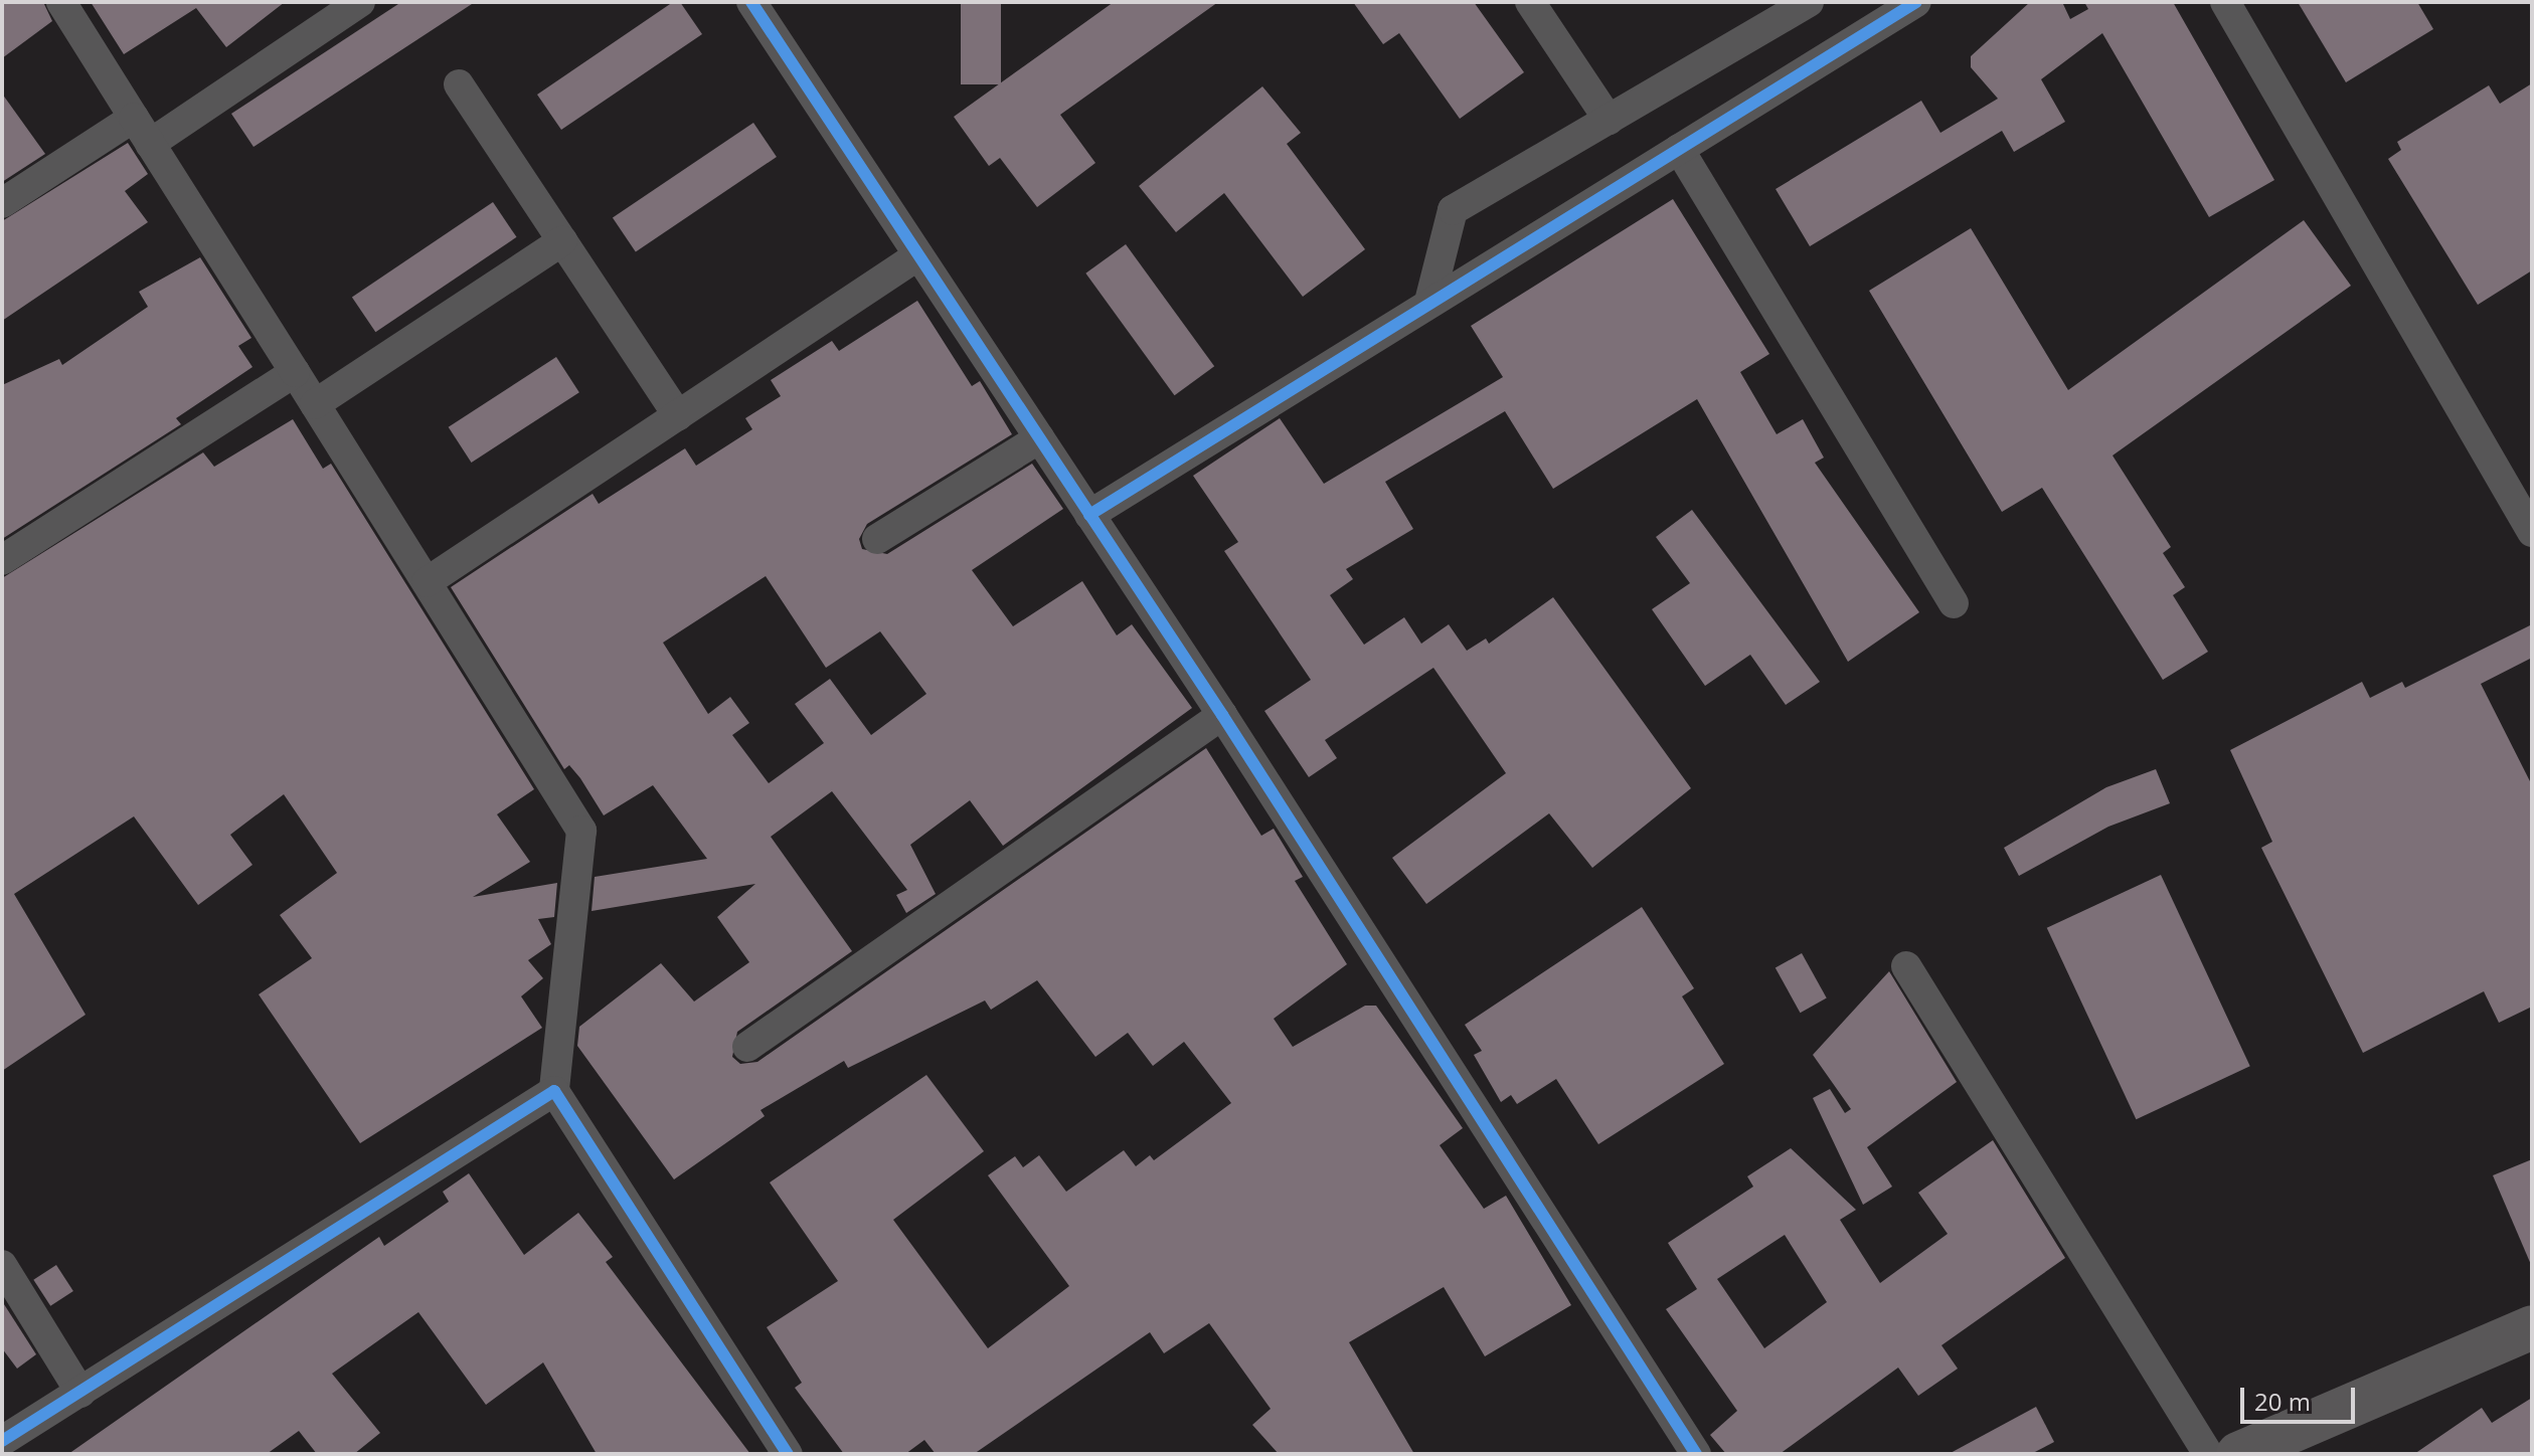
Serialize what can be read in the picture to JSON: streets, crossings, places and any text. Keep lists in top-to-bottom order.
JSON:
{
  "scale_bar": "20 m"
}
